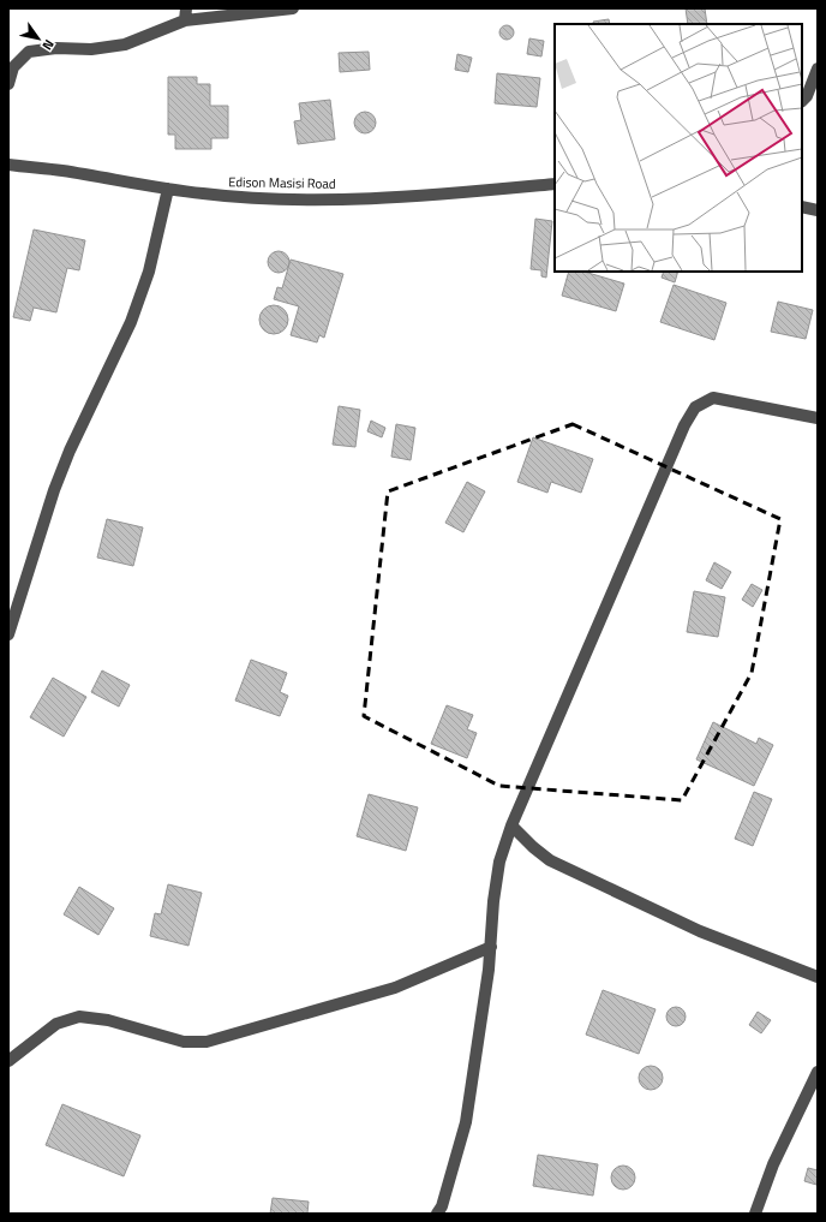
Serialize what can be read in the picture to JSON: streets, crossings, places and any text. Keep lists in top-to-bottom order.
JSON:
{
  "streets": {
    "street": ["Edison Masisi Road"]
  },
  "north": "bottom right"
}
